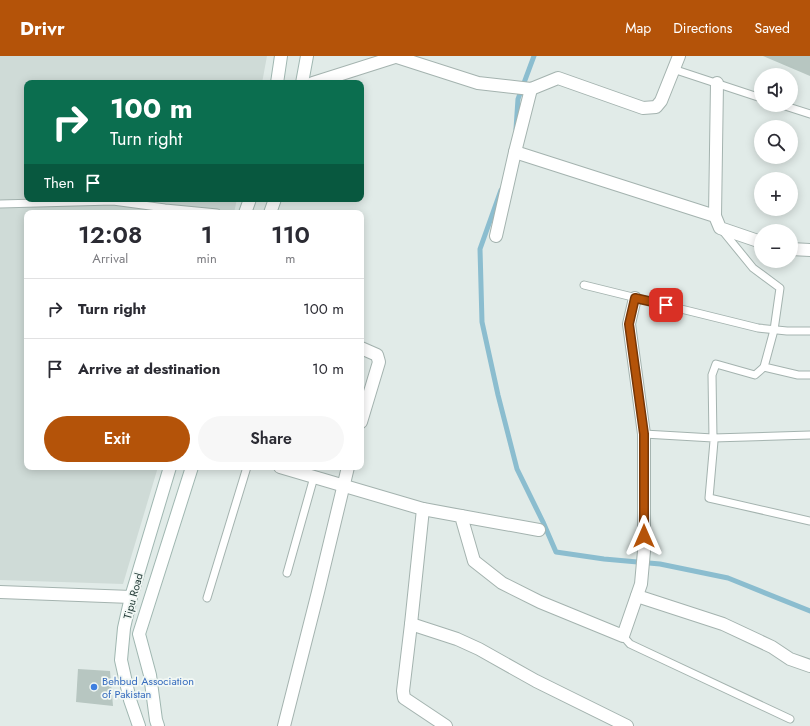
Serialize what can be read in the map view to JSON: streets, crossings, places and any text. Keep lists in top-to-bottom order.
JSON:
{
  "streets": {
    "street": ["Tipu Road"]
  },
  "places": ["Behbud Association of Pakistan"],
  "page": {
    "header": "Drivr",
    "nav": ["Map", "Directions", "Saved"],
    "map_buttons": ["+", "−"],
    "turn": ["100 m", "Turn right"],
    "then": "Then",
    "eta": [
      "12:08",
      "Arrival",
      "1",
      "min",
      "110",
      "m"
    ],
    "list": [
      {
        "name": "Turn right",
        "value": "100 m"
      },
      {
        "name": "Arrive at destination",
        "value": "10 m"
      }
    ],
    "buttons": ["Exit", "Share"]
  }
}
